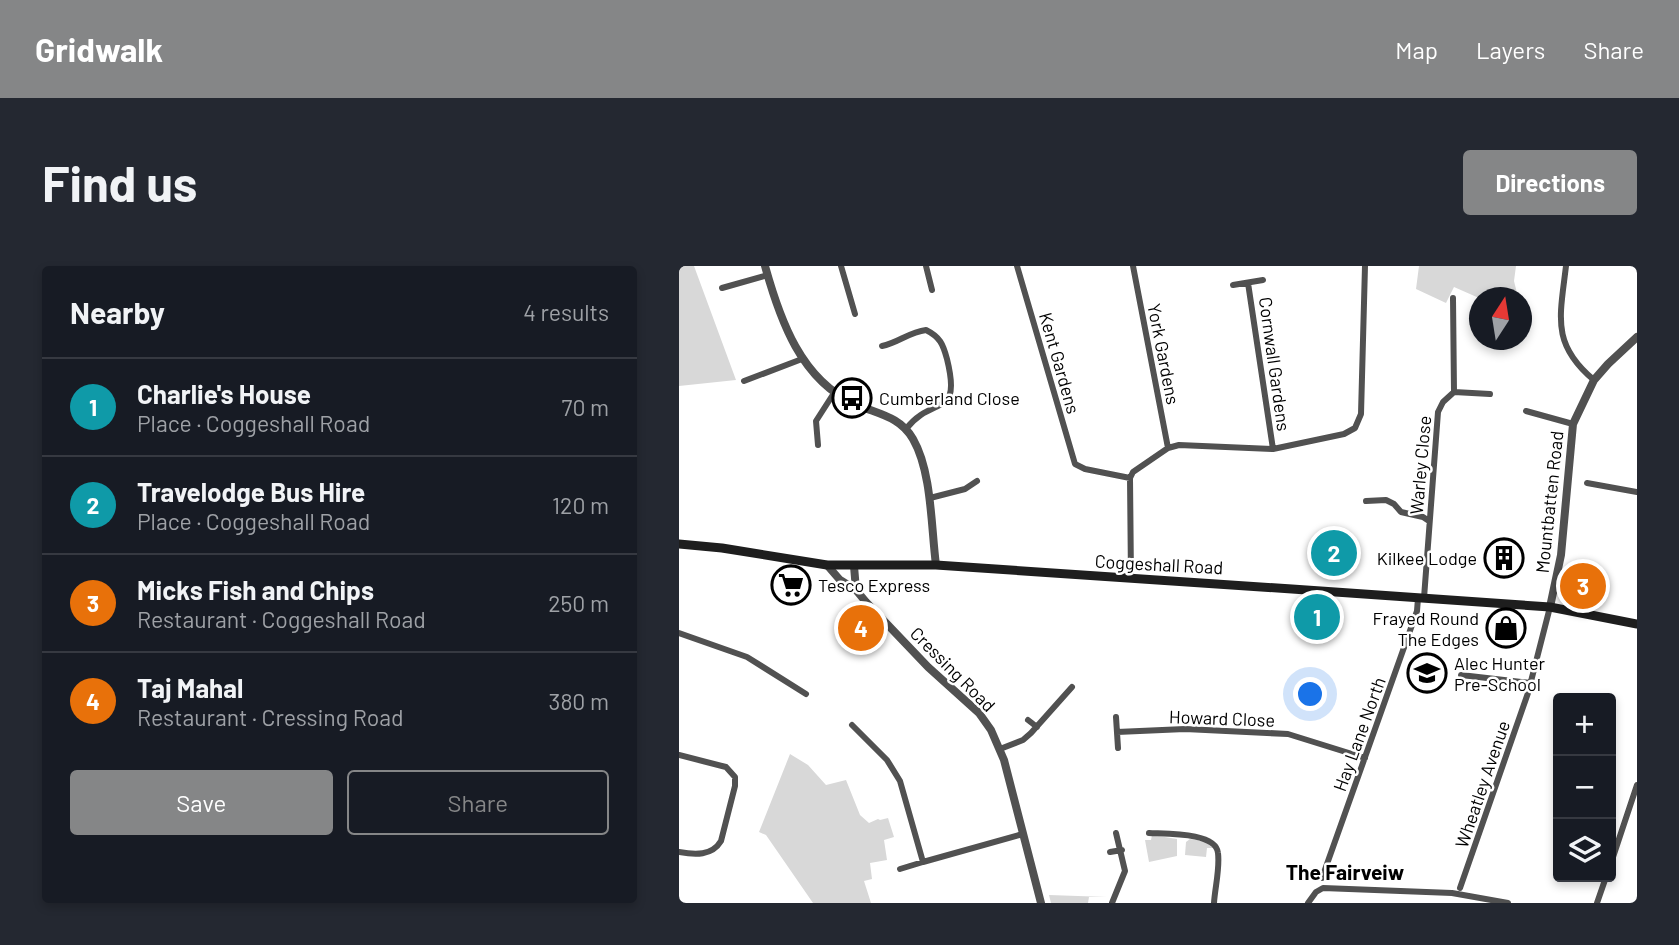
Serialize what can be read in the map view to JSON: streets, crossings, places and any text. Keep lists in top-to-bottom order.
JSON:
{
  "streets": {
    "main road": ["Coggeshall Road"],
    "street": [
      "York Gardens",
      "Kent Gardens",
      "Cornwall Gardens",
      "Warley Close",
      "Mountbatten Road",
      "Cressing Road",
      "Howard Close",
      "Hay Lane North",
      "Wheatley Avenue"
    ]
  },
  "crossings": [
    ["Warley Close", "Coggeshall Road"],
    ["Warley Close", "Hay Lane North"],
    ["Mountbatten Road", "Coggeshall Road"],
    ["Mountbatten Road", "Wheatley Avenue"],
    ["Coggeshall Road", "Cressing Road"],
    ["Coggeshall Road", "Hay Lane North"],
    ["Coggeshall Road", "Wheatley Avenue"],
    ["Howard Close", "Hay Lane North"]
  ],
  "districts": ["The Fairveiw"],
  "places": {
    "bus stop": ["Cumberland Close"],
    "building": ["Kilkee Lodge"],
    "supermarket": ["Tesco Express"],
    "shop": ["Frayed Round The Edges"],
    "school or university": ["Alec Hunter Pre-School"]
  },
  "north": "top",
  "page": {
    "header": "Gridwalk",
    "nav": ["Map", "Layers", "Share"],
    "buttons": [
      "Directions",
      ["Save", "Share"]
    ],
    "title": "Find us",
    "heading": ["Nearby", "4 results"],
    "list": [
      {
        "mark": "1",
        "name": "Charlie's House",
        "note": "Place · Coggeshall Road",
        "value": "70 m"
      },
      {
        "mark": "2",
        "name": "Travelodge Bus Hire",
        "note": "Place · Coggeshall Road",
        "value": "120 m"
      },
      {
        "mark": "3",
        "name": "Micks Fish and Chips",
        "note": "Restaurant · Coggeshall Road",
        "value": "250 m"
      },
      {
        "mark": "4",
        "name": "Taj Mahal",
        "note": "Restaurant · Cressing Road",
        "value": "380 m"
      }
    ],
    "pins": [
      "2",
      "3",
      "1",
      "4"
    ],
    "map_buttons": ["+", "−"]
  }
}
